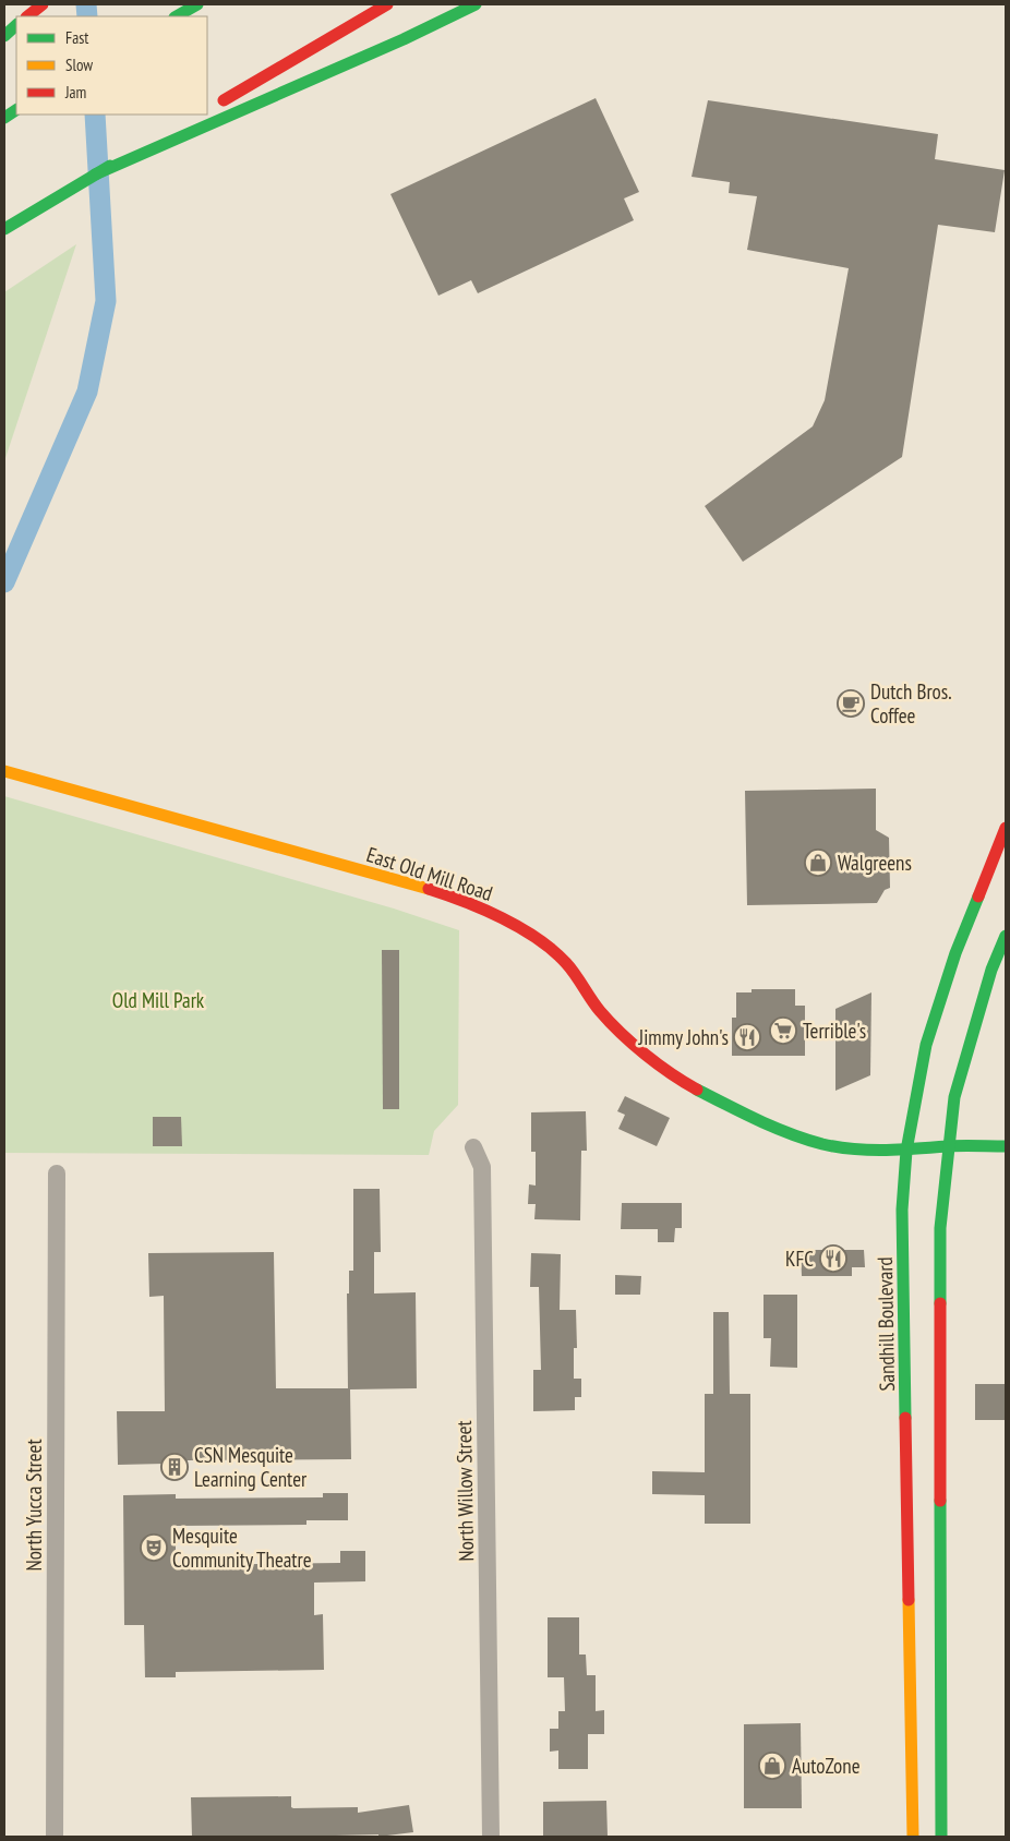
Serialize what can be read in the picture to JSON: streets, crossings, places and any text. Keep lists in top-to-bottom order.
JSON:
{
  "streets": {
    "main road": ["East Old Mill Road", "Sandhill Boulevard"],
    "street": ["North Willow Street", "North Yucca Street"]
  },
  "crossings": [
    ["East Old Mill Road", "Sandhill Boulevard"]
  ],
  "parks": ["Old Mill Park"],
  "places": {
    "cafe": ["Dutch Bros. Coffee"],
    "shop": ["Walgreens", "AutoZone"],
    "supermarket": ["Terrible's"],
    "restaurant": ["Jimmy John's", "KFC"],
    "building": ["CSN Mesquite Learning Center"],
    "theatre": ["Mesquite Community Theatre"]
  },
  "legend": ["Fast", "Slow", "Jam"]
}
